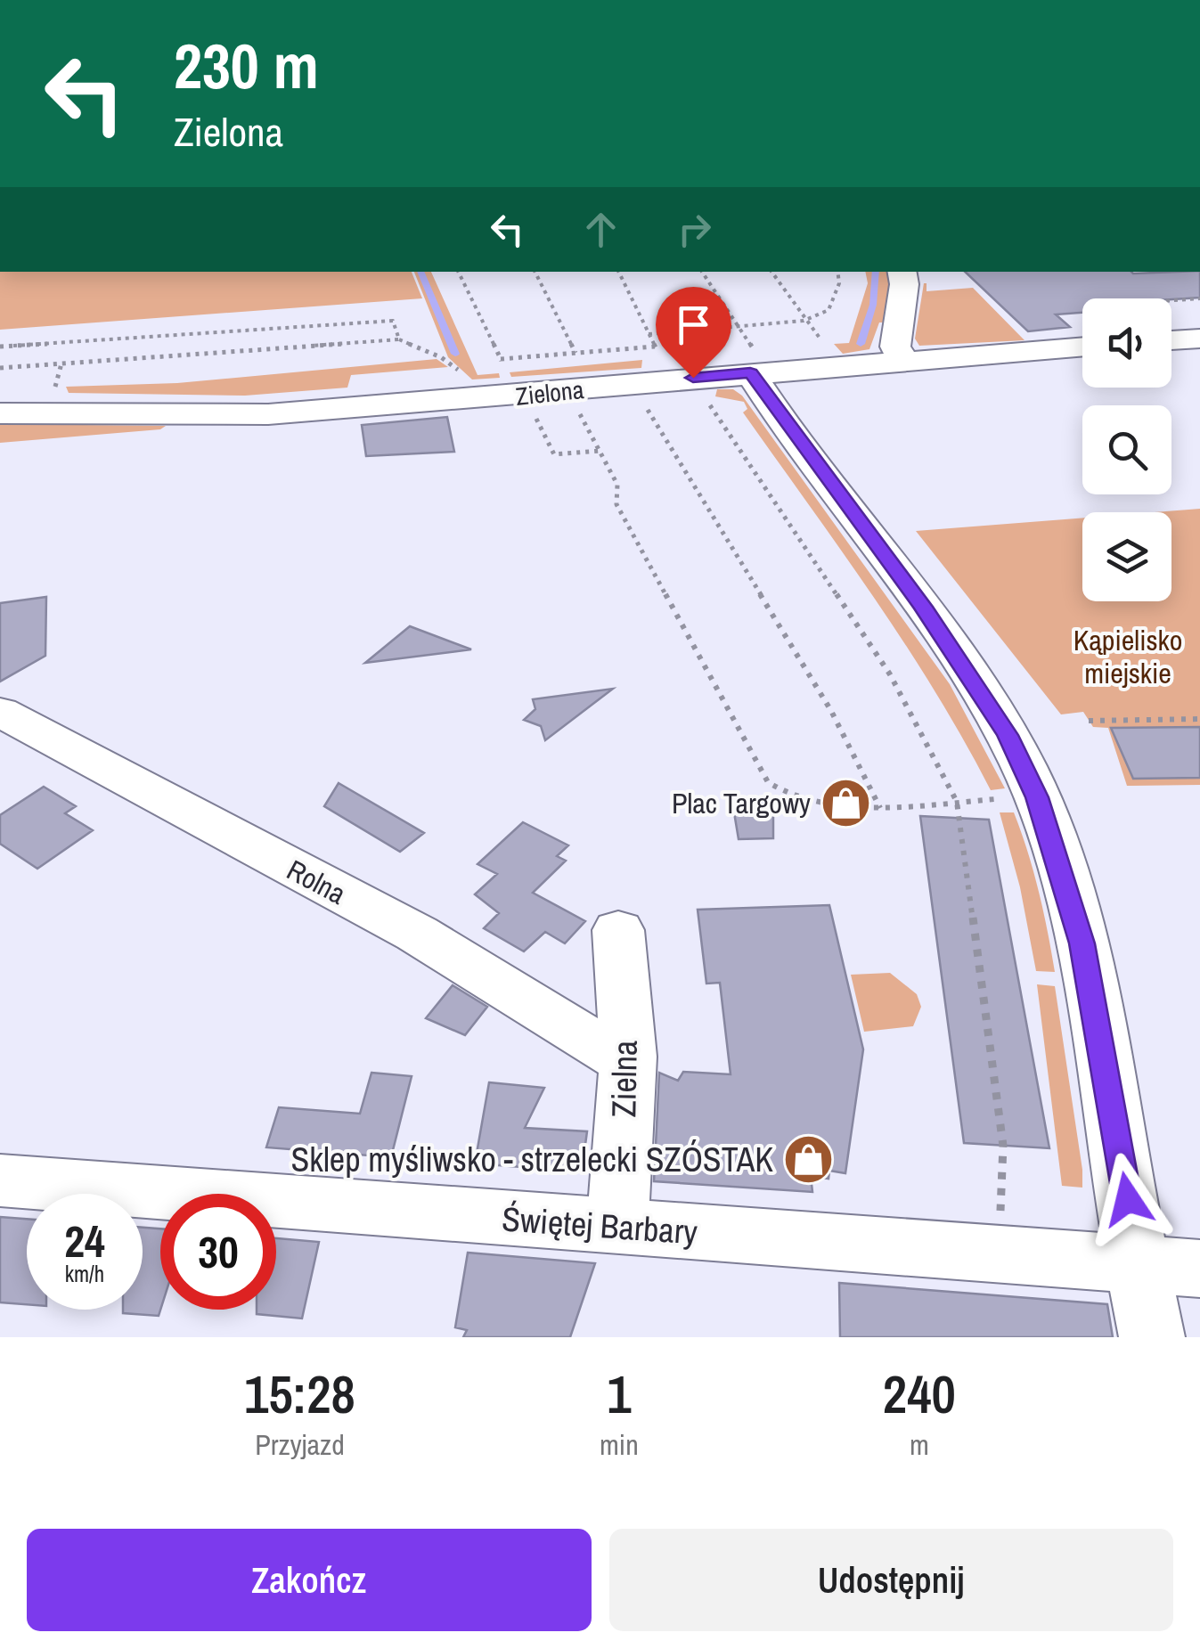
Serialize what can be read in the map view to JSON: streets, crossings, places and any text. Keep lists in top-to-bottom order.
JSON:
{
  "streets": {
    "street": [
      "Zielona",
      "Rolna",
      "Zielna",
      "Świętej Barbary"
    ]
  },
  "crossings": [
    ["Rolna", "Zielna"],
    ["Zielna", "Świętej Barbary"]
  ],
  "parks": ["Kąpielisko miejskie"],
  "places": {
    "shop": ["Plac Targowy", "Sklep myśliwsko - strzelecki SZÓSTAK"]
  },
  "page": {
    "turn": ["230 m", "Zielona"],
    "speed": "24 km/h",
    "limit": "30",
    "eta": [
      "15:28",
      "Przyjazd",
      "1",
      "min",
      "240",
      "m"
    ],
    "buttons": ["Zakończ", "Udostępnij"]
  }
}
